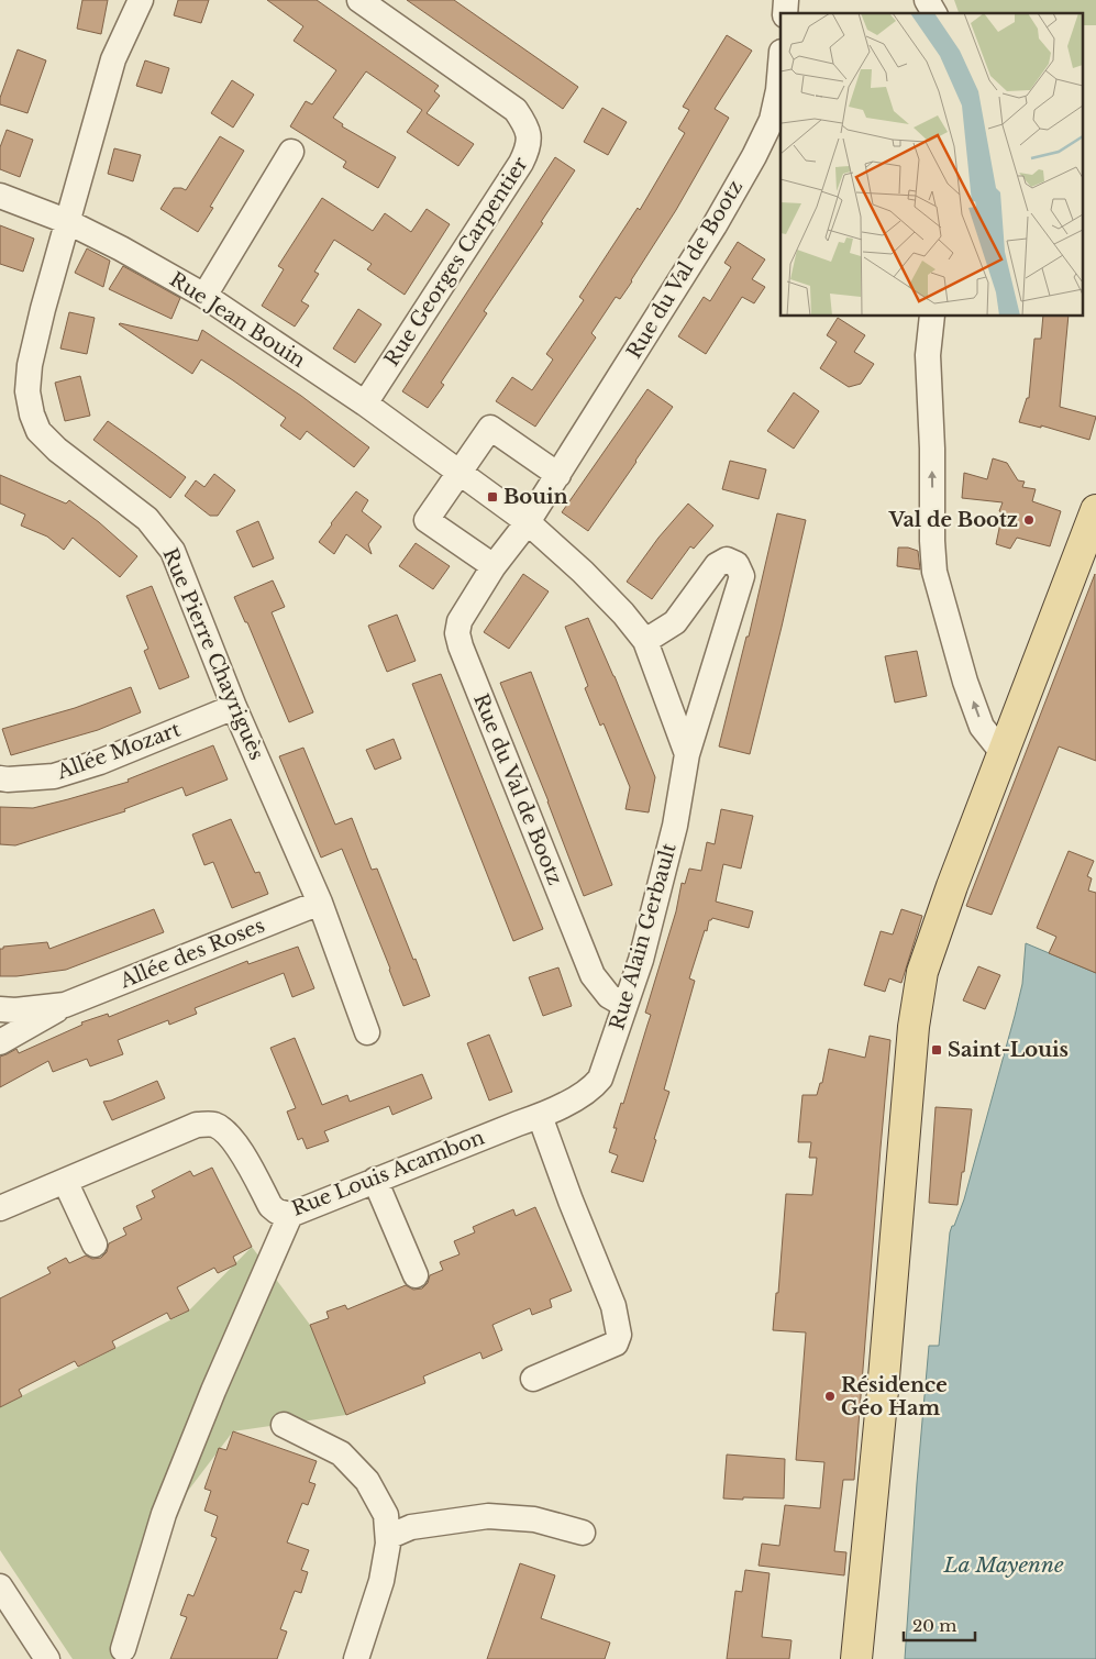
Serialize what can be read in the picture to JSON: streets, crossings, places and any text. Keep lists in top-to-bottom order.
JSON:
{
  "streets": {
    "street": [
      "Rue Georges Carpentier",
      "Rue du Val de Bootz",
      "Rue Jean Bouin",
      "Rue Pierre Chayriguès",
      "Allée Mozart",
      "Rue Alain Gerbault",
      "Allée des Roses",
      "Rue Louis Acambon"
    ]
  },
  "crossings": [
    ["Rue Georges Carpentier", "Rue Jean Bouin"],
    ["Rue du Val de Bootz", "Rue Jean Bouin"],
    ["Rue du Val de Bootz", "Rue Alain Gerbault"],
    ["Rue Jean Bouin", "Rue Pierre Chayriguès"],
    ["Rue Jean Bouin", "Rue Alain Gerbault"],
    ["Rue Pierre Chayriguès", "Allée Mozart"],
    ["Rue Pierre Chayriguès", "Allée des Roses"],
    ["Rue Alain Gerbault", "Rue Louis Acambon"]
  ],
  "water": ["La Mayenne"],
  "places": {
    "transit": ["Bouin", "Saint-Louis"],
    "other": ["Val de Bootz", "Résidence Géo Ham"]
  },
  "scale_bar": "20 m"
}
